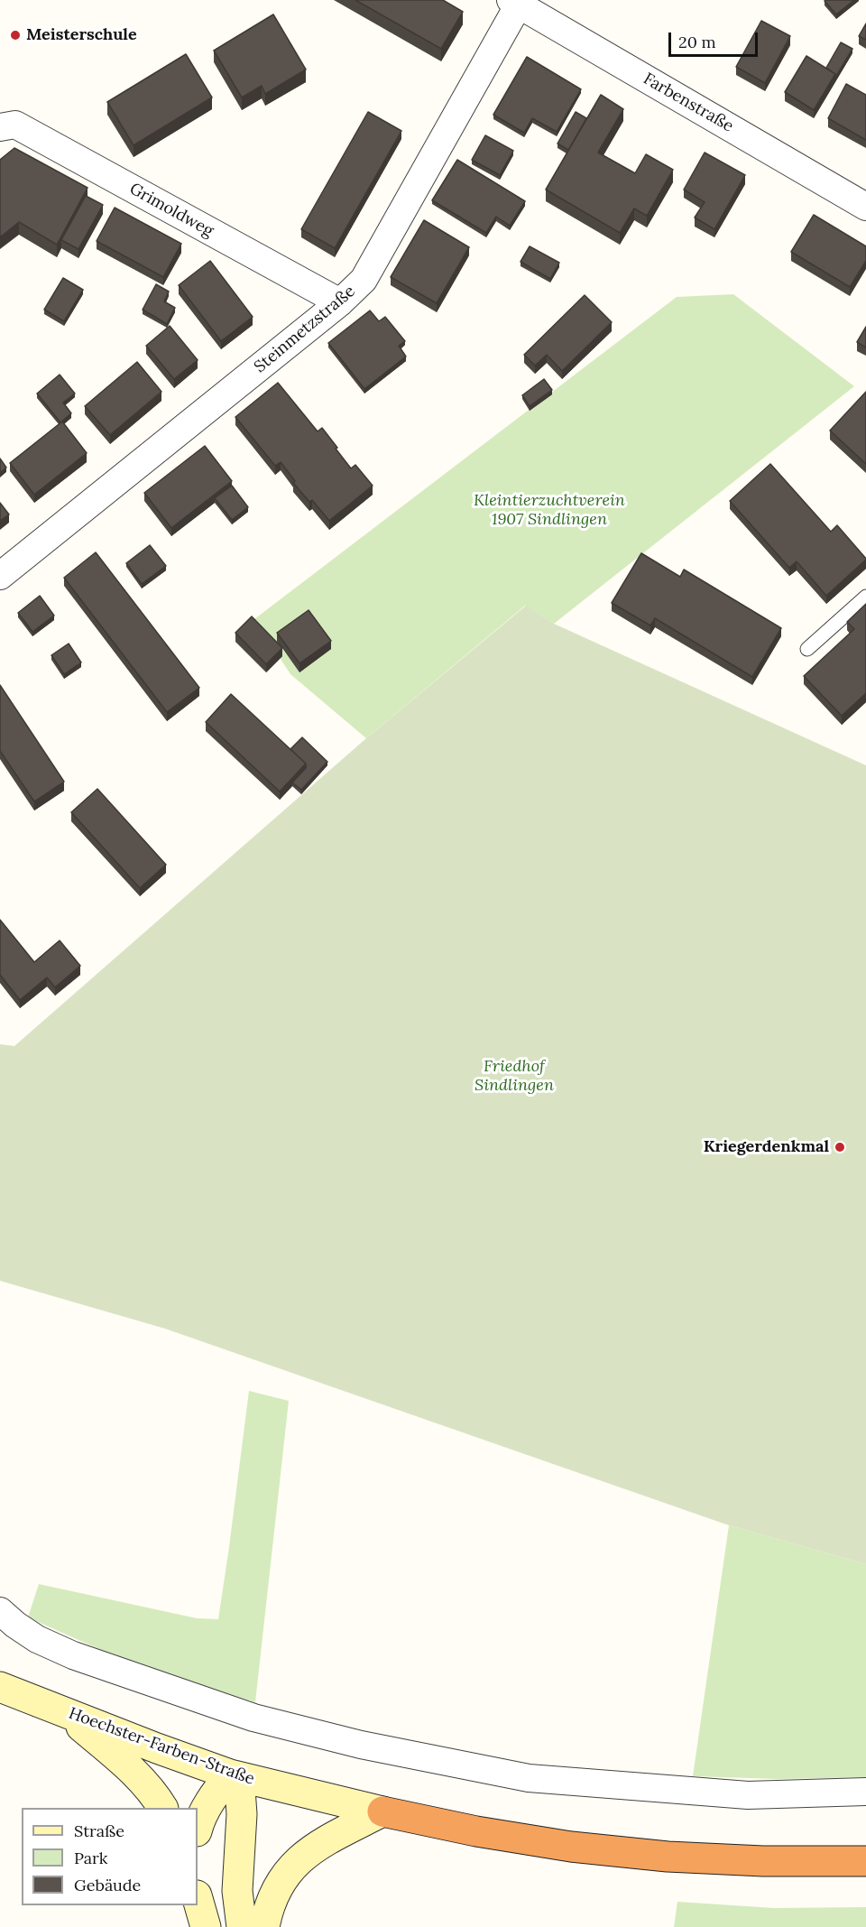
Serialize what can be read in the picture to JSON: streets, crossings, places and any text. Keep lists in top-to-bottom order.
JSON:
{
  "streets": {
    "main road": ["Hoechster-Farben-Straße"],
    "street": ["Farbenstraße", "Grimoldweg", "Steinmetzstraße"]
  },
  "crossings": [
    ["Farbenstraße", "Steinmetzstraße"],
    ["Grimoldweg", "Steinmetzstraße"]
  ],
  "parks": ["Kleintierzuchtverein 1907 Sindlingen", "Friedhof Sindlingen"],
  "places": ["Meisterschule", "Kriegerdenkmal"],
  "legend": ["Straße", "Park", "Gebäude"],
  "scale_bar": "20 m"
}
